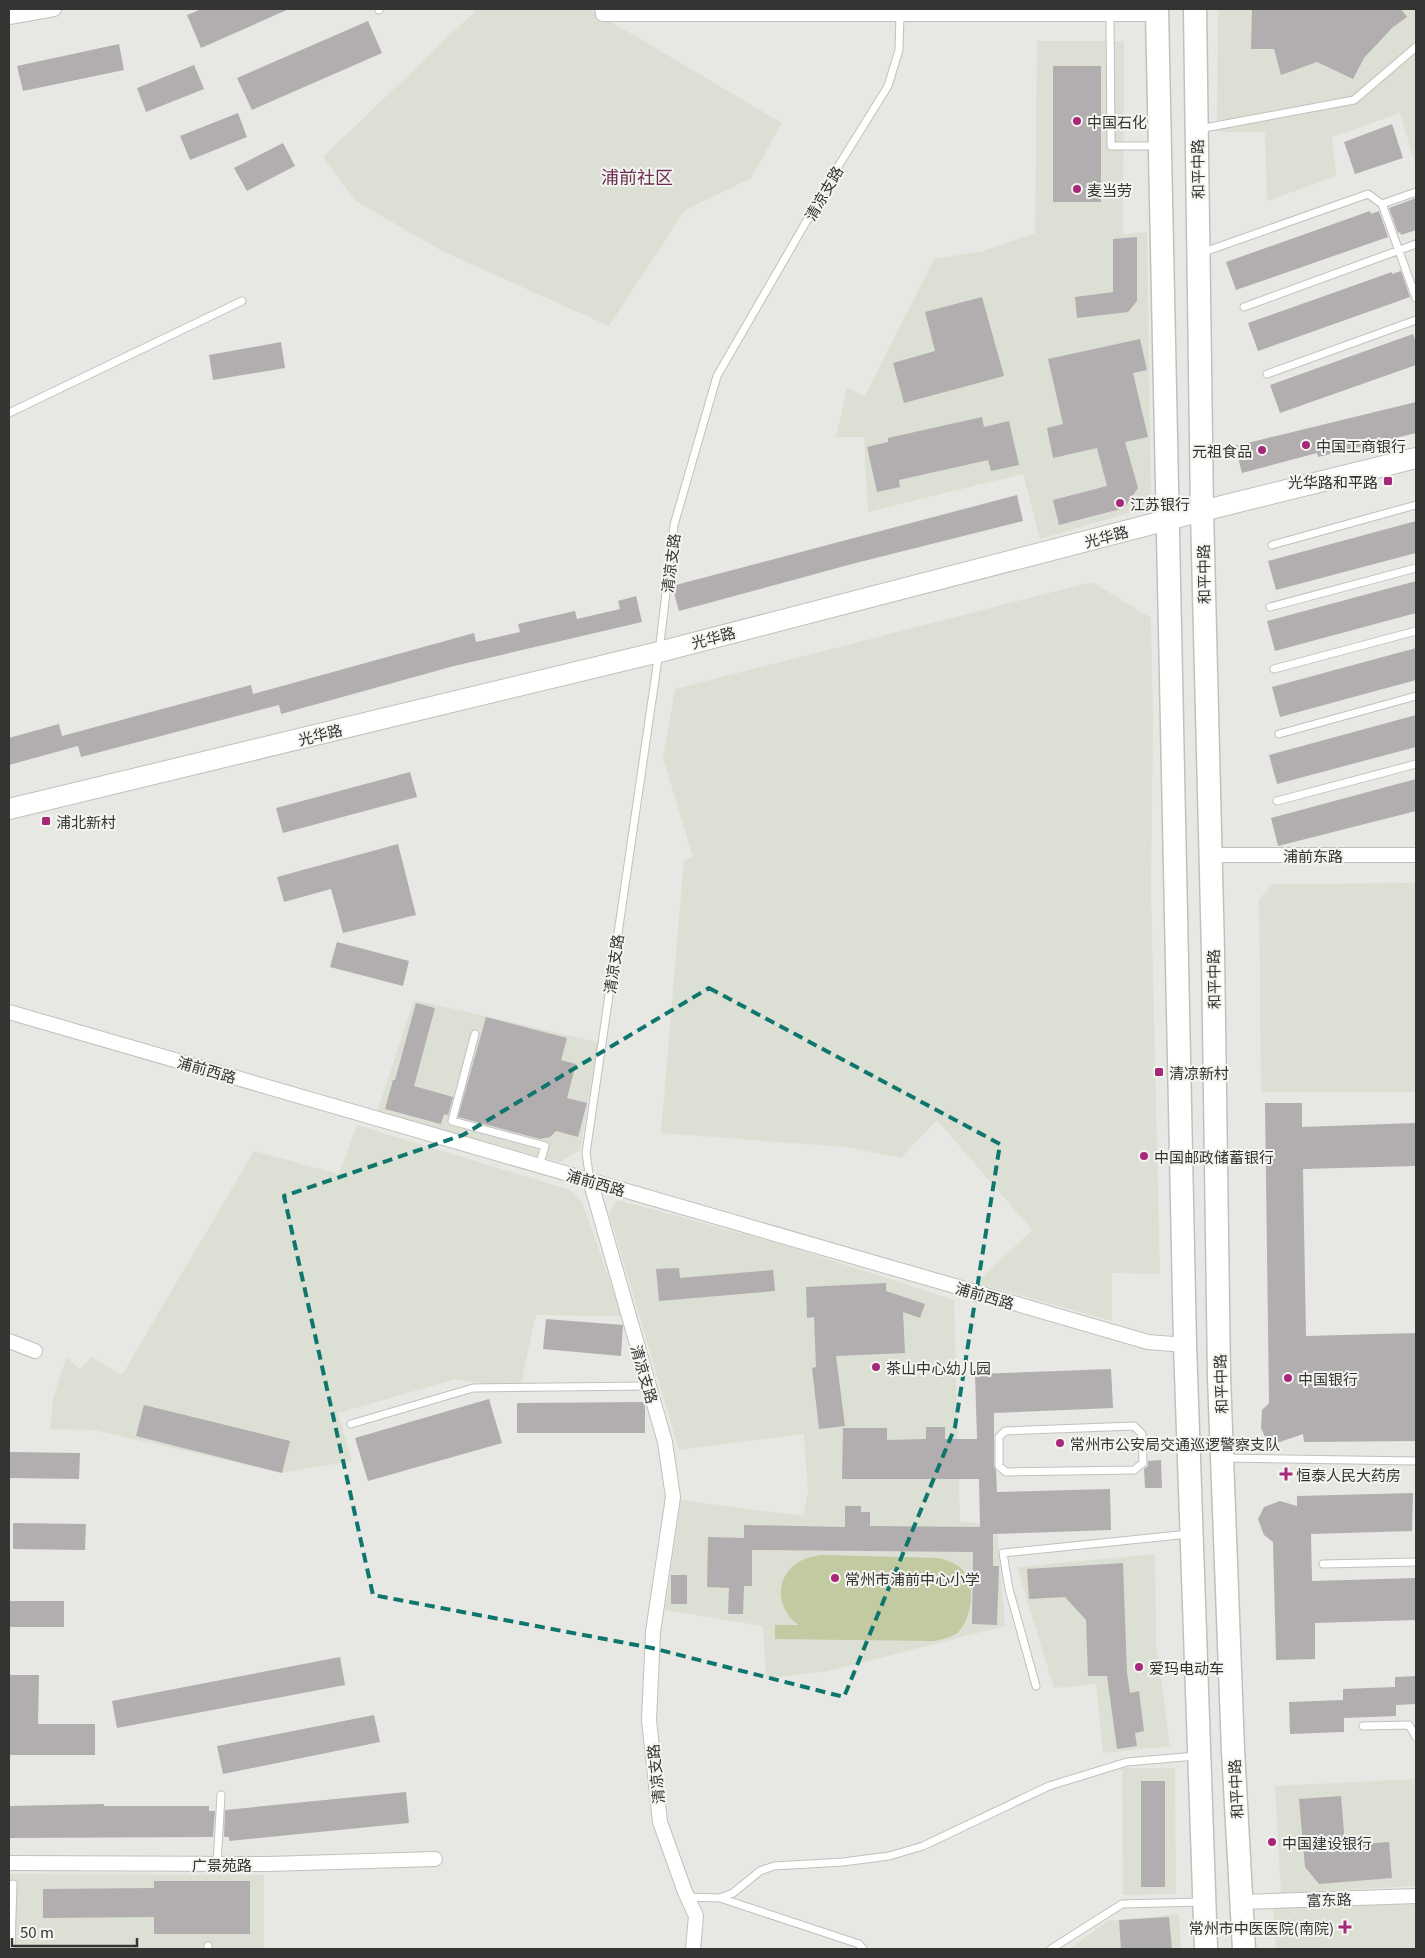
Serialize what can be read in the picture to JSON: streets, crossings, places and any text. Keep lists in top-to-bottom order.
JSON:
{
  "streets": {
    "main road": ["和平中路", "光华路"],
    "street": [
      "清凉支路",
      "浦前东路",
      "浦前西路",
      "广景苑路",
      "富东路"
    ]
  },
  "crossings": [
    ["和平中路", "光华路"],
    ["和平中路", "浦前东路"],
    ["和平中路", "富东路"],
    ["清凉支路", "光华路"],
    ["清凉支路", "浦前西路"]
  ],
  "districts": ["浦前社区"],
  "places": {
    "other": [
      "中国石化",
      "麦当劳",
      "中国工商银行",
      "元祖食品",
      "江苏银行",
      "中国邮政储蓄银行",
      "茶山中心幼儿园",
      "中国银行",
      "常州市公安局交通巡逻警察支队",
      "常州市浦前中心小学",
      "爱玛电动车",
      "中国建设银行"
    ],
    "transit": ["光华路和平路", "浦北新村", "清凉新村"],
    "health": ["恒泰人民大药房", "常州市中医医院(南院)"]
  },
  "scale_bar": "50 m"
}
